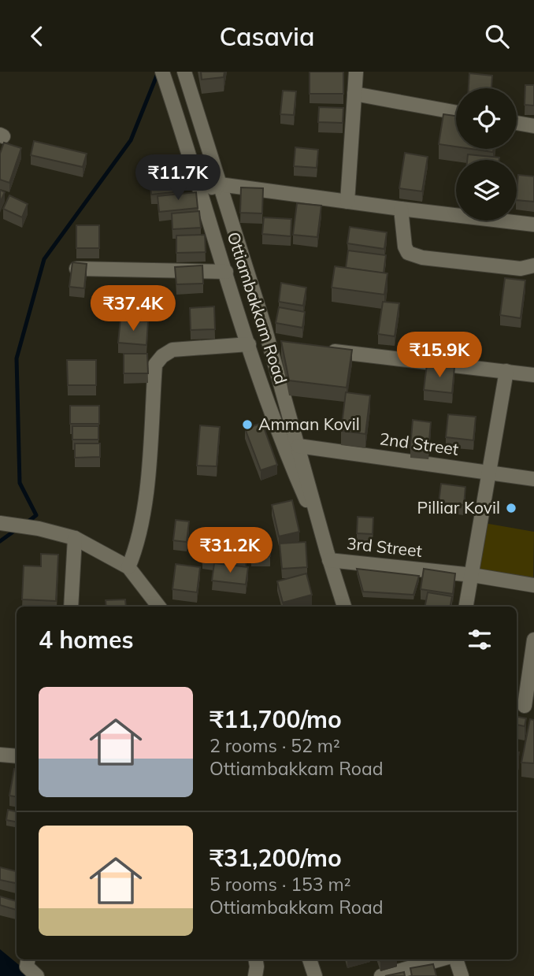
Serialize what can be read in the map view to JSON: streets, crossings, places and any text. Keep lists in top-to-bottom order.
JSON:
{
  "streets": {
    "street": ["Ottiambakkam Road", "2nd Street", "3rd Street"]
  },
  "crossings": [
    ["Ottiambakkam Road", "2nd Street"],
    ["Ottiambakkam Road", "3rd Street"]
  ],
  "places": ["Amman Kovil", "Pilliar Kovil"],
  "page": {
    "header": "Casavia",
    "price": [
      "₹11.7K",
      "₹37.4K",
      "₹15.9K",
      "₹31.2K"
    ],
    "heading": "4 homes",
    "list": [
      {
        "name": "₹11,700/mo",
        "note": "2 rooms · 52 m² · Ottiambakkam Road"
      },
      {
        "name": "₹31,200/mo",
        "note": "5 rooms · 153 m² · Ottiambakkam Road"
      }
    ]
  }
}
